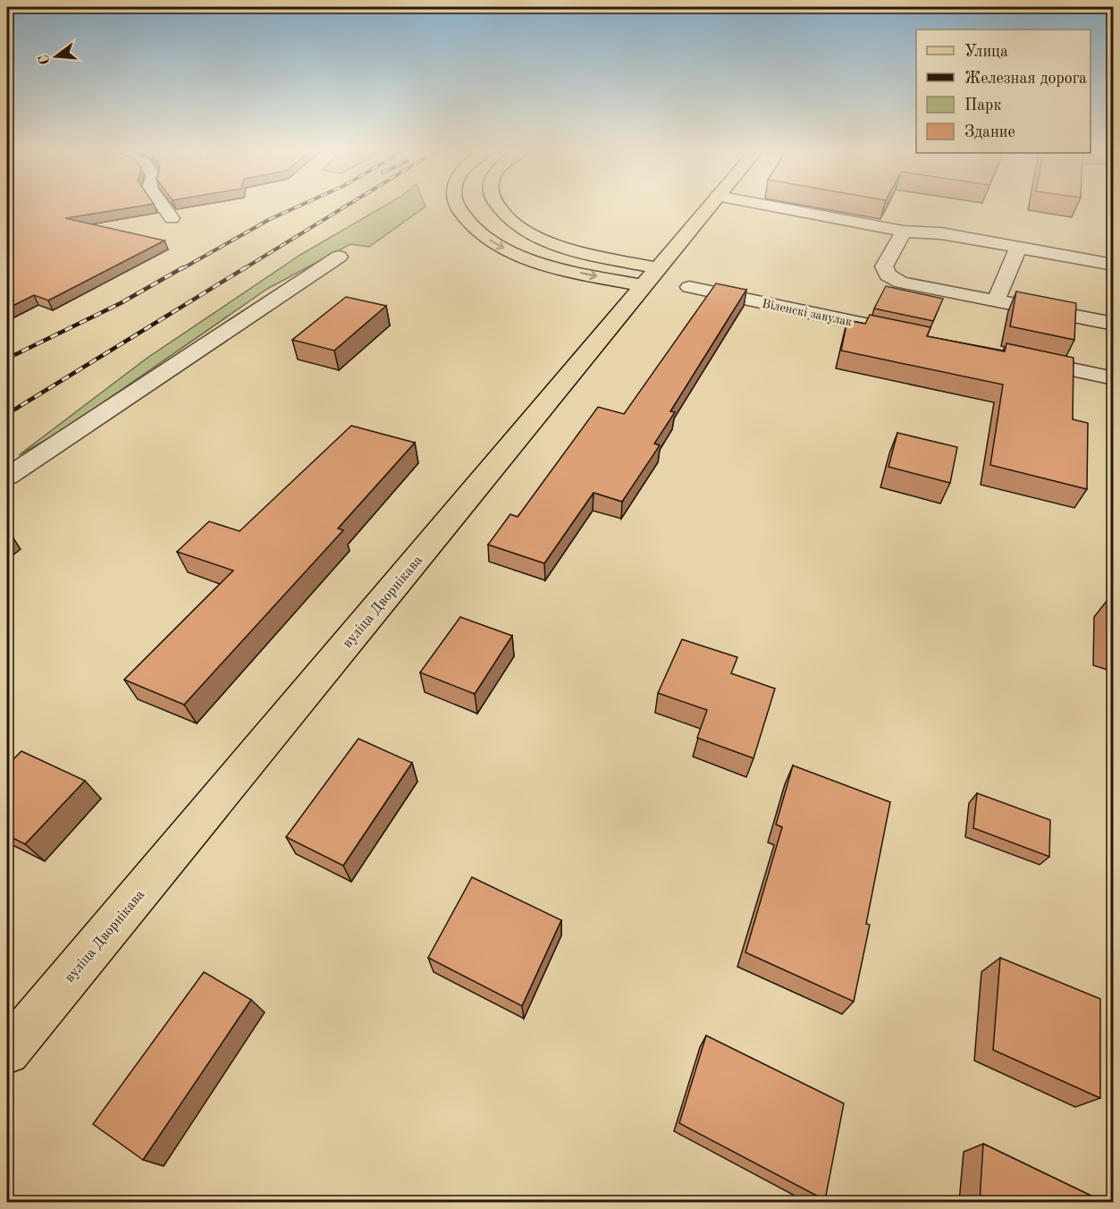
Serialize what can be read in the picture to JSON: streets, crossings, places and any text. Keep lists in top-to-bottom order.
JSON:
{
  "streets": {
    "main road": ["вуліца Дворнікава"],
    "street": ["Віленскі завулак"]
  },
  "legend": [
    "Улица",
    "Железная дорога",
    "Парк",
    "Здание"
  ],
  "north": "left"
}
